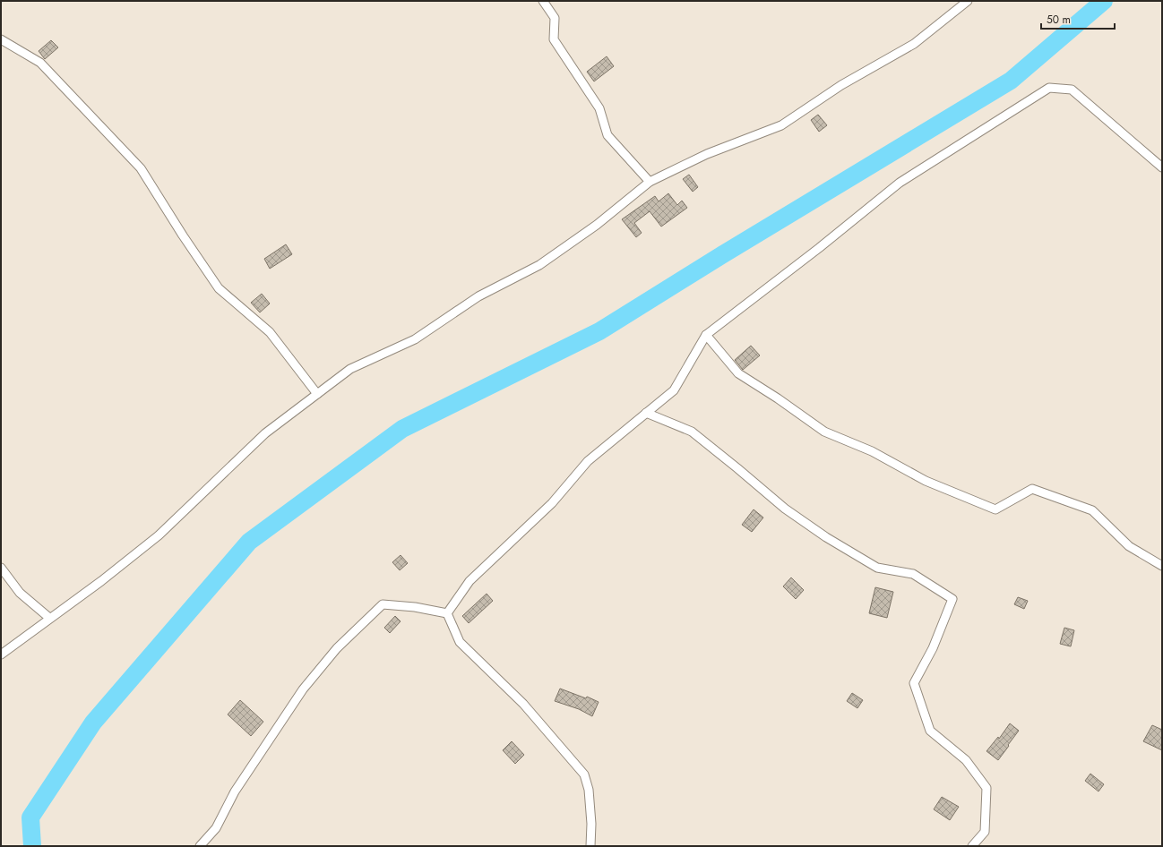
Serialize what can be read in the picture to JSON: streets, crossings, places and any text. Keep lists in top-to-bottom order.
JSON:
{
  "scale_bar": "50 m"
}
